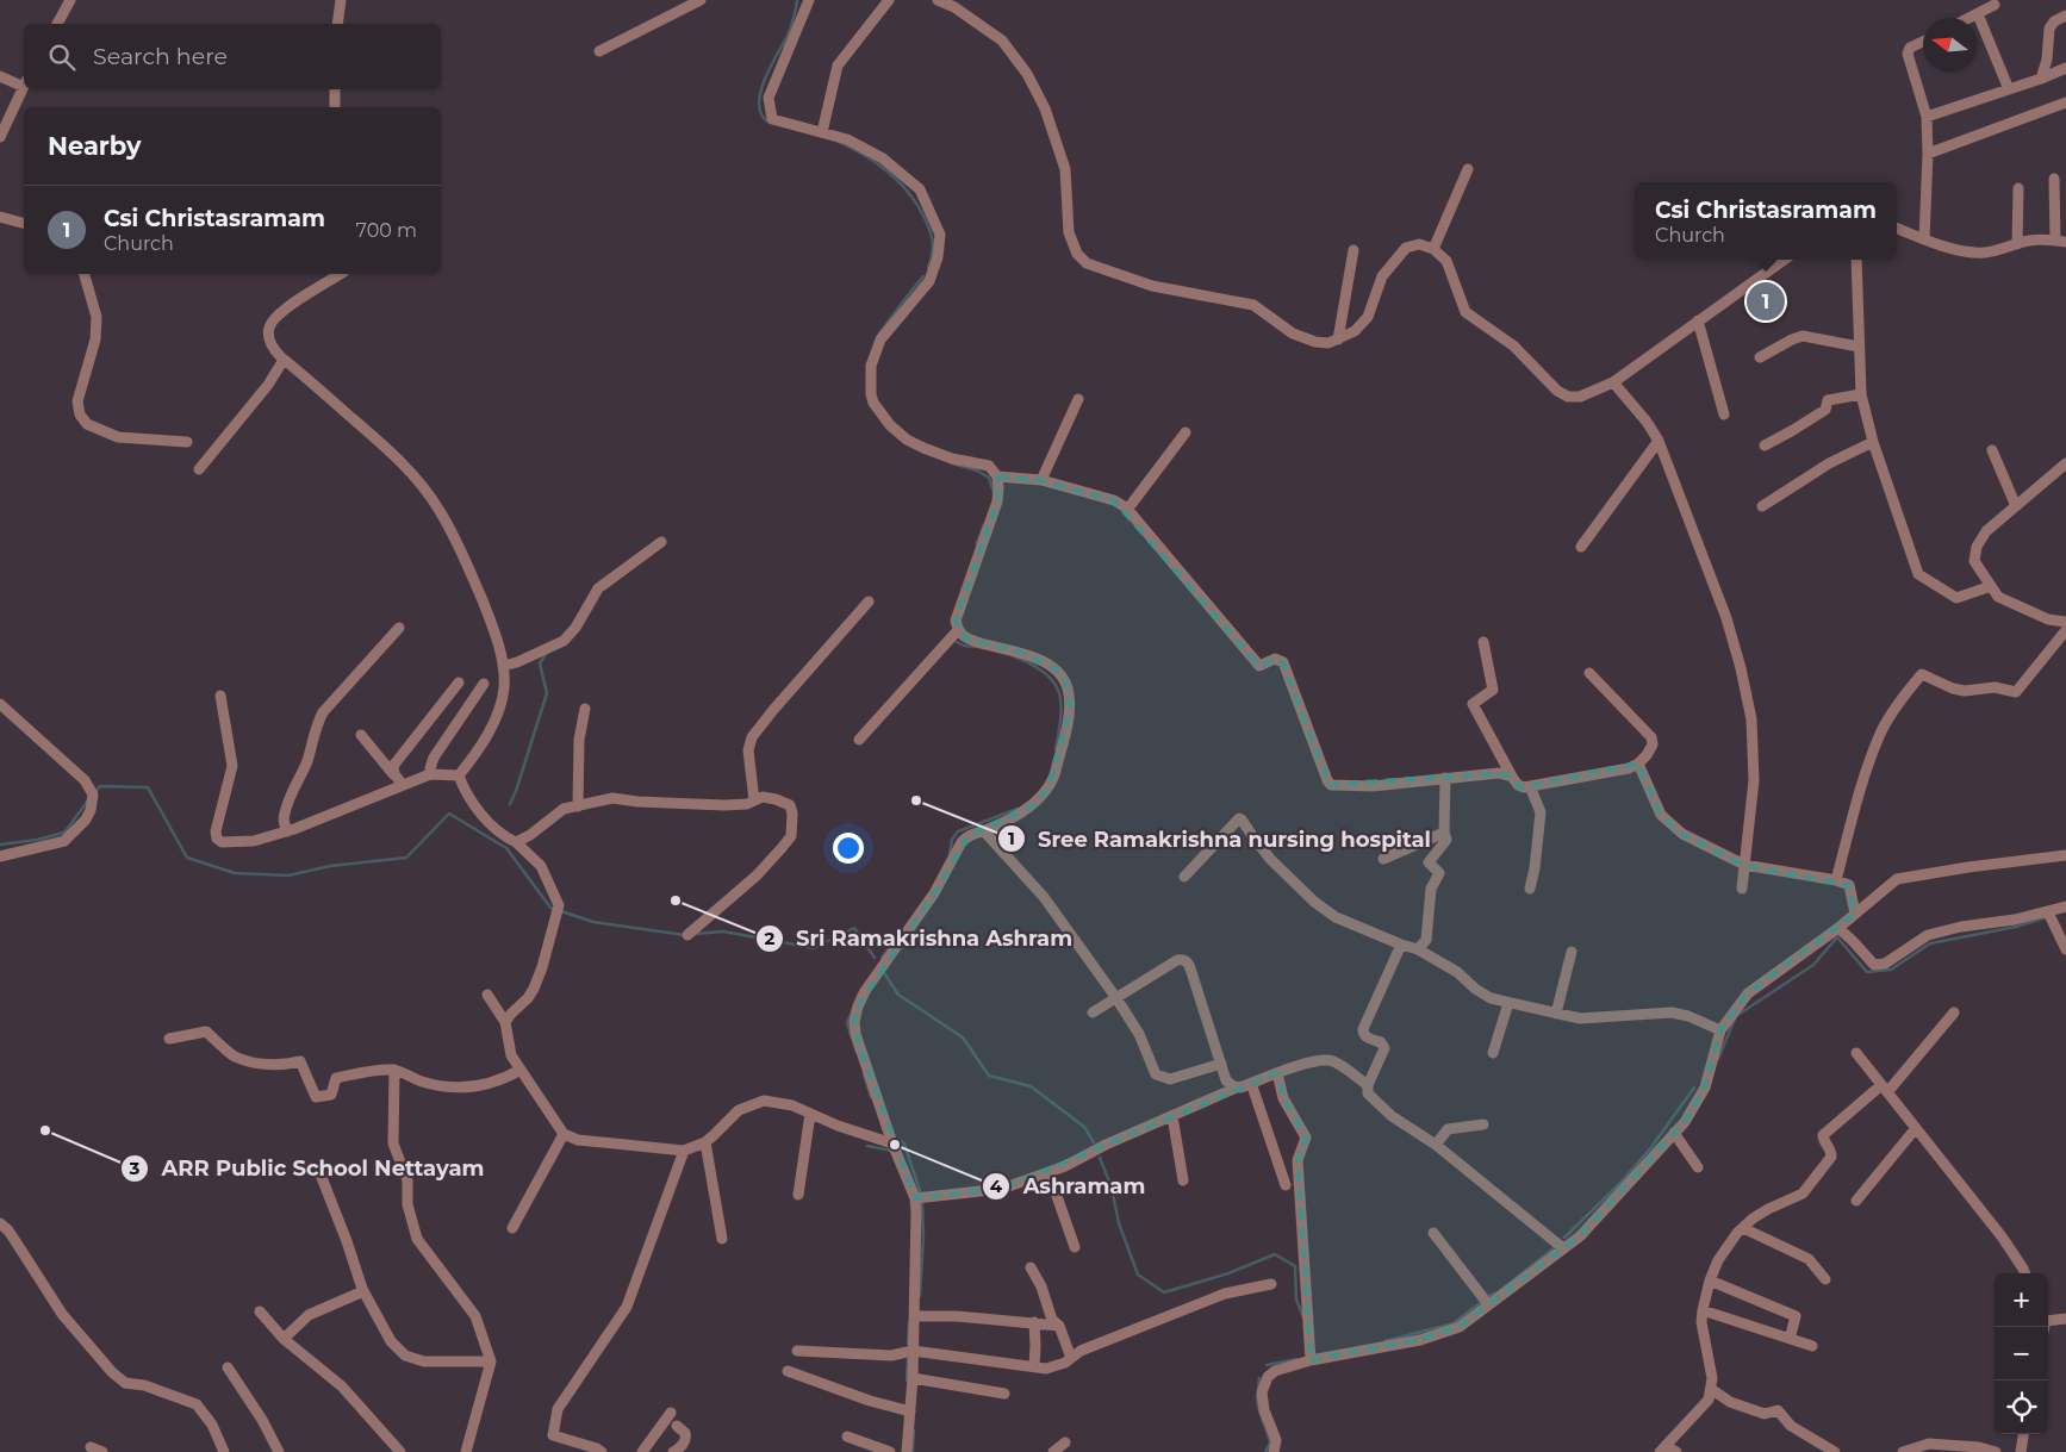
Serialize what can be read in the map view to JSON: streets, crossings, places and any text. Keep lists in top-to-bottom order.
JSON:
{
  "places": [
    "Sree Ramakrishna nursing hospital",
    "Sri Ramakrishna Ashram",
    "ARR Public School Nettayam",
    "Ashramam"
  ],
  "north": "left",
  "page": {
    "search": "Search here",
    "heading": "Nearby",
    "popup": ["Csi Christasramam", "Church"],
    "list": [
      {
        "mark": "1",
        "name": "Csi Christasramam",
        "note": "Church",
        "value": "700 m"
      }
    ],
    "pins": "1",
    "map_buttons": ["+", "−"]
  }
}
